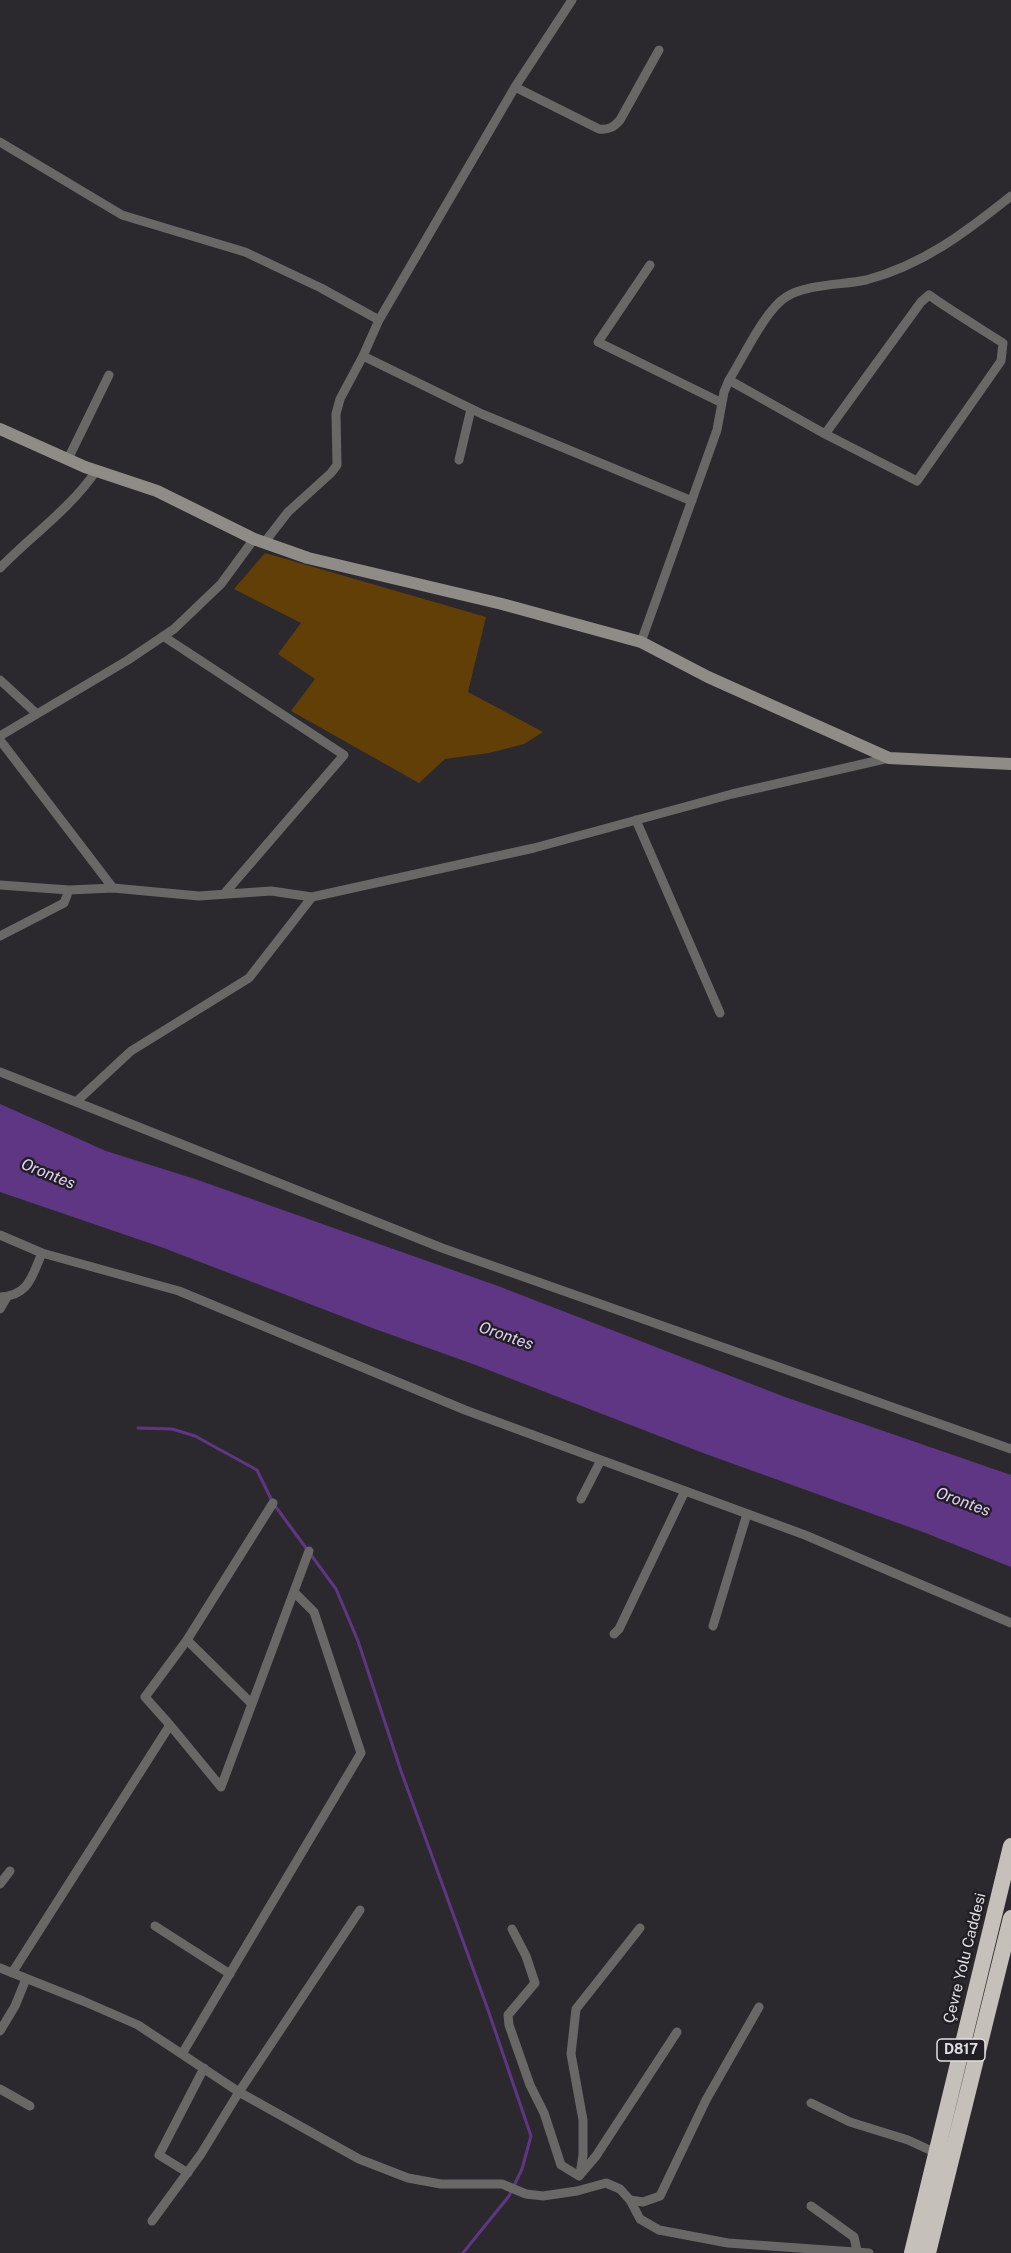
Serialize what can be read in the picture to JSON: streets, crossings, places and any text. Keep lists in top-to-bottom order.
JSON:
{
  "streets": {
    "highway": ["Çevre Yolu Caddesi", "D817"]
  },
  "water": ["Orontes"]
}
